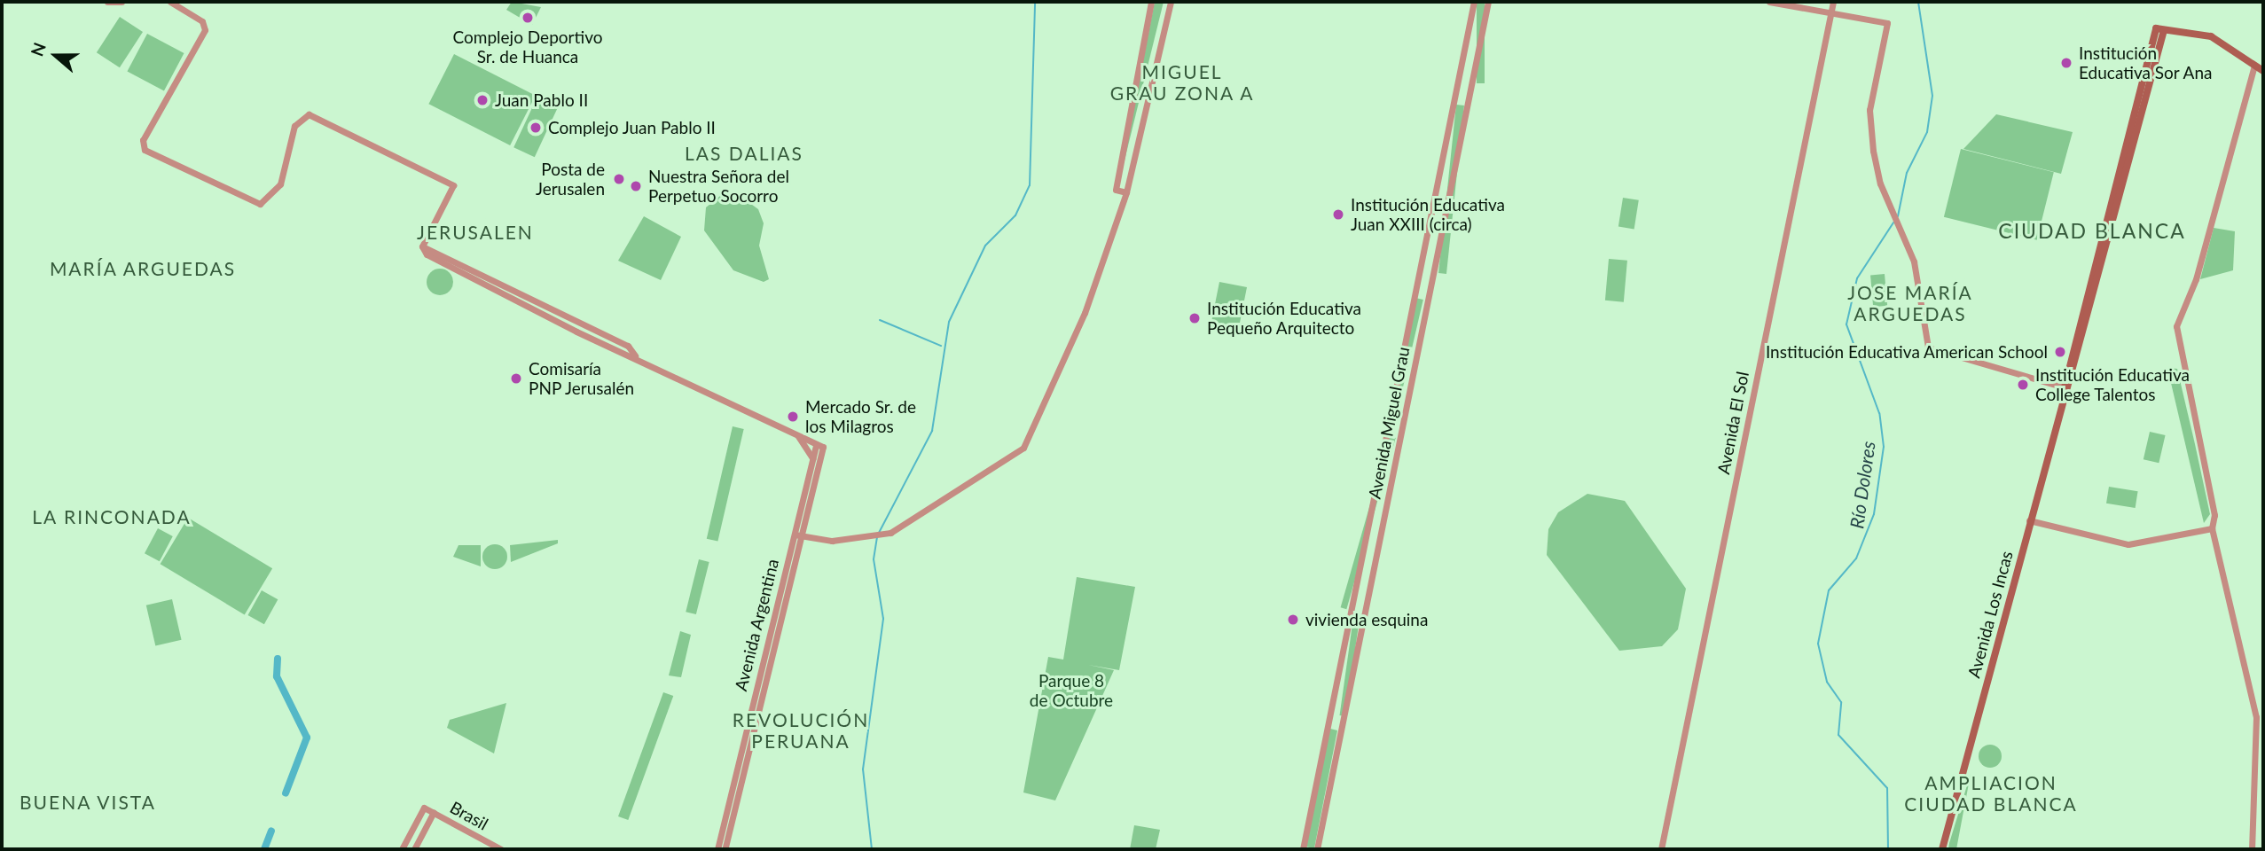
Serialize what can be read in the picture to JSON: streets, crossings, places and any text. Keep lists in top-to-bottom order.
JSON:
{
  "streets": {
    "main road": ["Avenida Los Incas"],
    "street": [
      "Avenida Miguel Grau",
      "Avenida El Sol",
      "Avenida Argentina",
      "Brasil"
    ]
  },
  "districts": [
    "MIGUEL GRAU ZONA A",
    "LAS DALIAS",
    "CIUDAD BLANCA",
    "JERUSALEN",
    "MARÍA ARGUEDAS",
    "JOSE MARÍA ARGUEDAS",
    "LA RINCONADA",
    "REVOLUCIÓN PERUANA",
    "AMPLIACION CIUDAD BLANCA",
    "BUENA VISTA"
  ],
  "water": ["Río Dolores"],
  "parks": ["Parque 8 de Octubre"],
  "places": [
    "Complejo Deportivo Sr. de Huanca",
    "Institución Educativa Sor Ana",
    "Juan Pablo II",
    "Complejo Juan Pablo II",
    "Posta de Jerusalen",
    "Nuestra Señora del Perpetuo Socorro",
    "Institución Educativa Juan XXIII (circa)",
    "Institución Educativa Pequeño Arquitecto",
    "Institución Educativa American School",
    "Comisaría PNP Jerusalén",
    "Institución Educativa College Talentos",
    "Mercado Sr. de los Milagros",
    "vivienda esquina"
  ],
  "north": "left"
}
